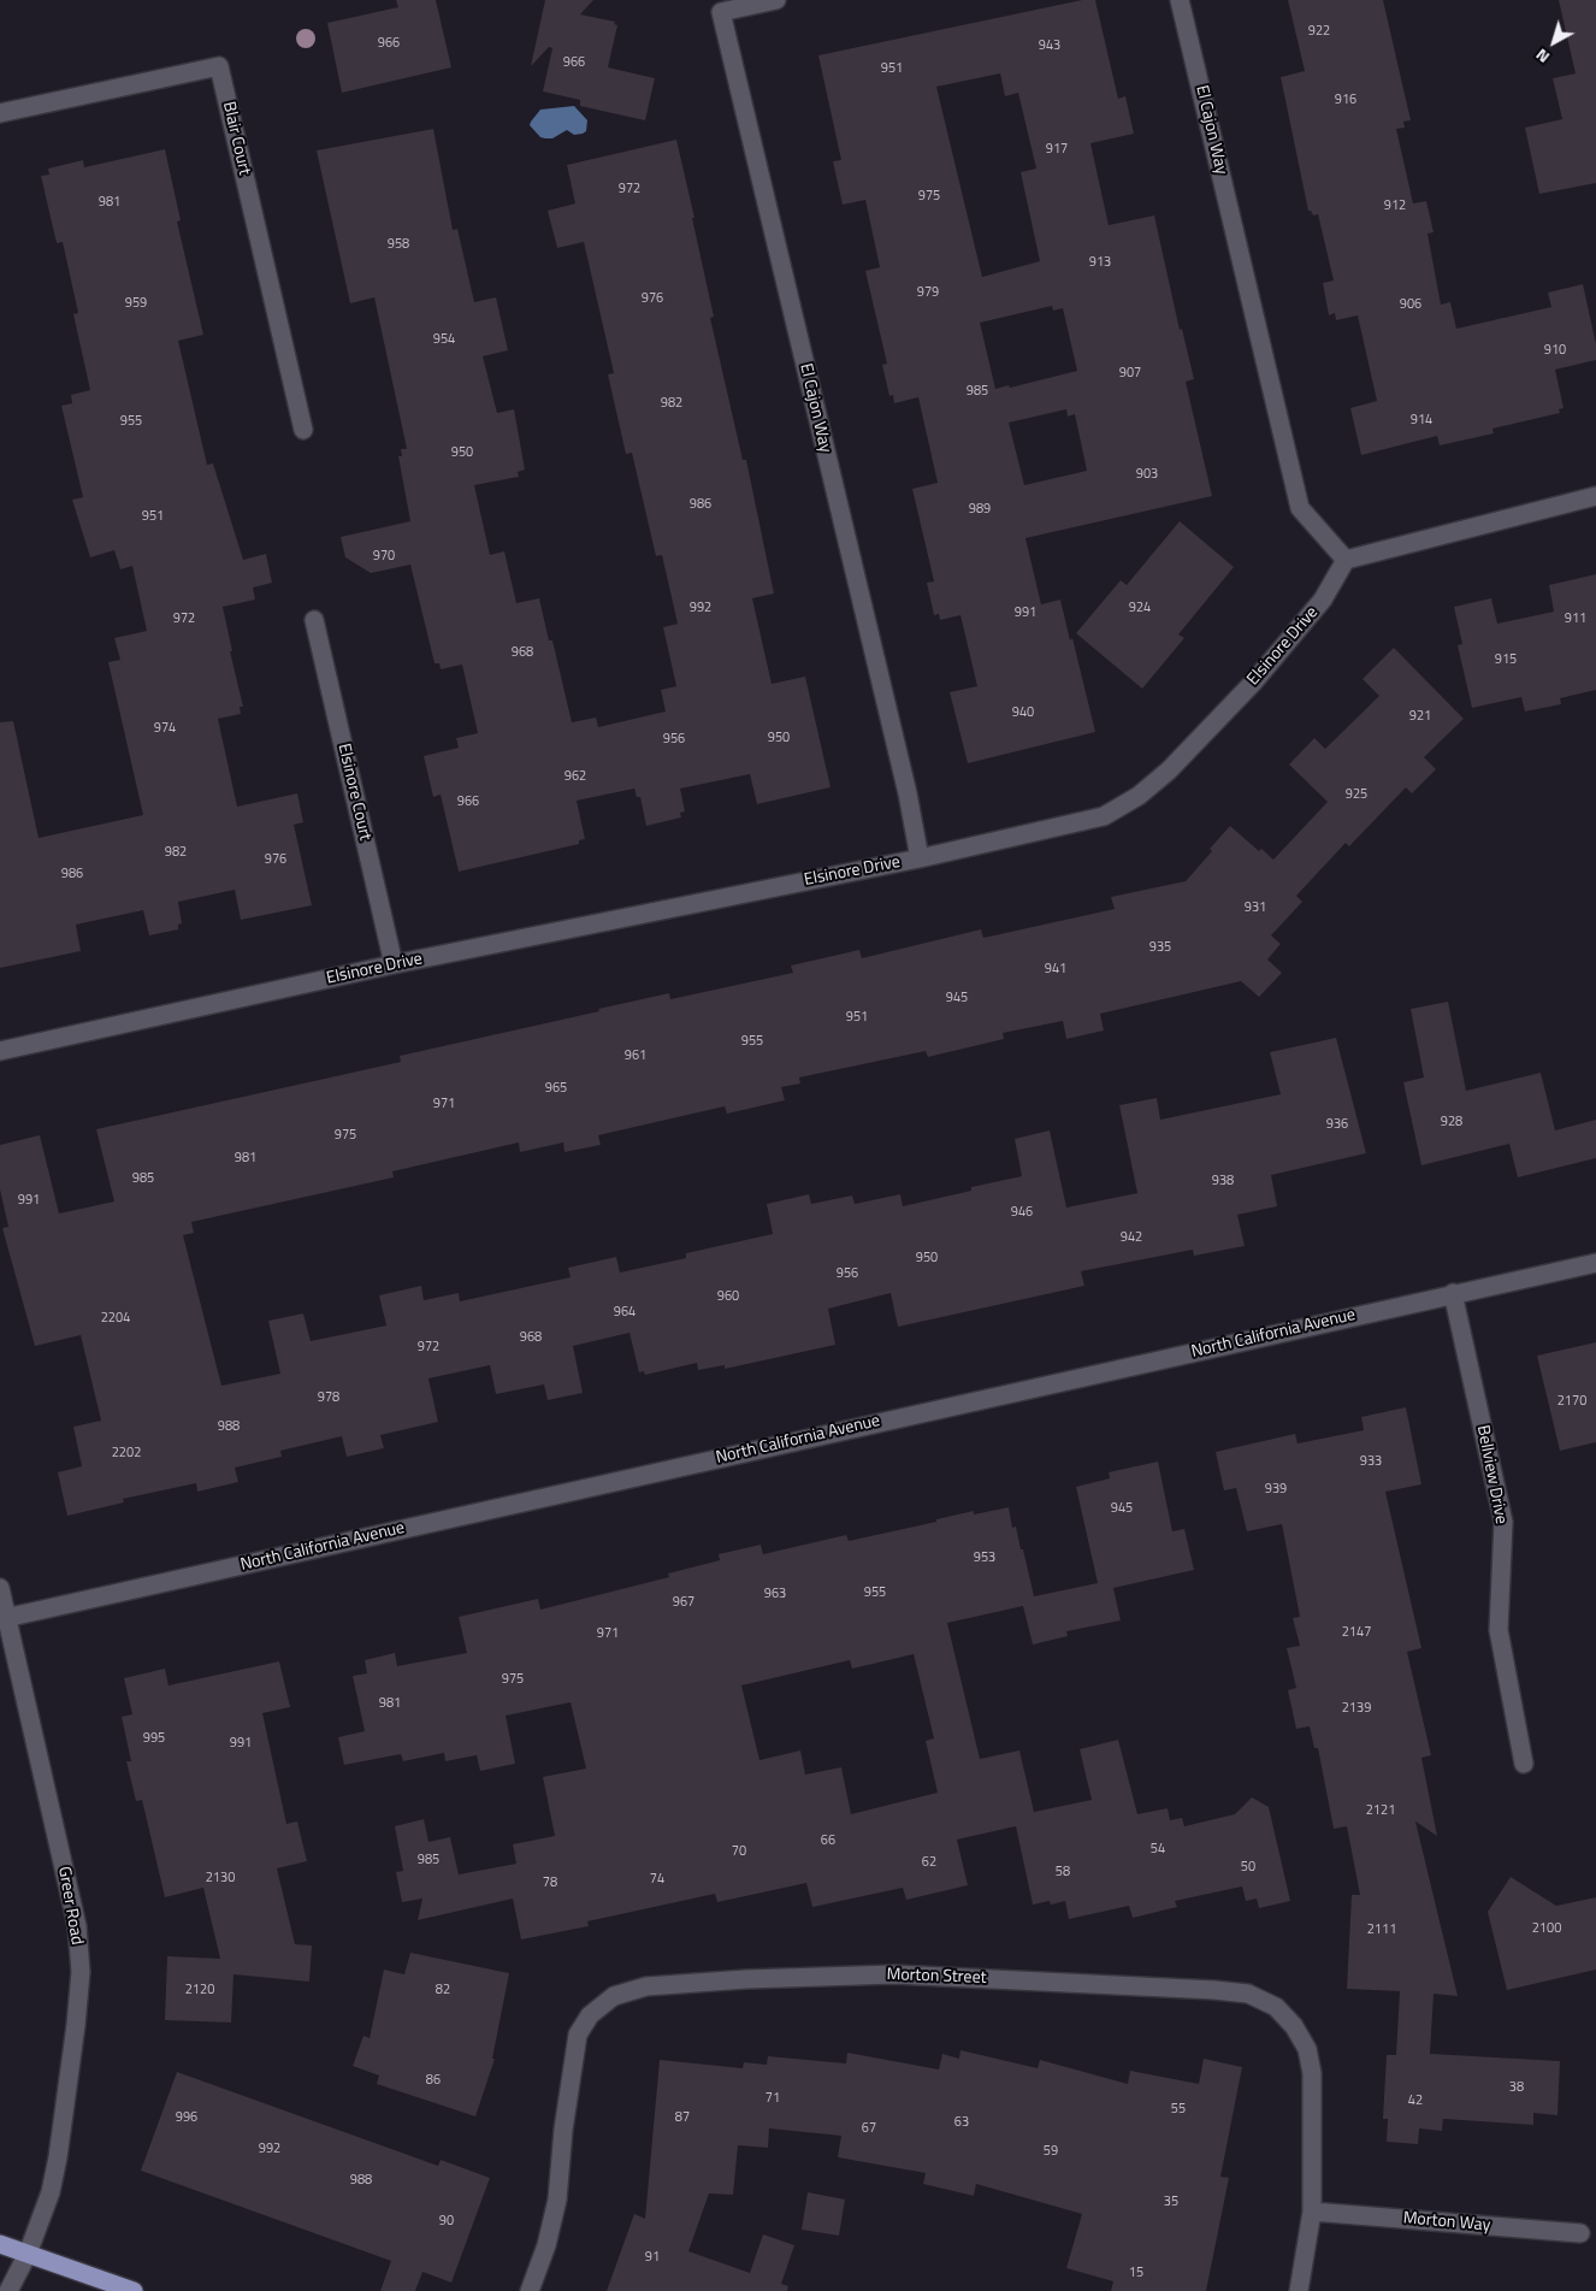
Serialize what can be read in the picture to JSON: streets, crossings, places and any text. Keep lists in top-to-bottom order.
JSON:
{
  "streets": {
    "street": [
      "El Cajon Way",
      "Blair Court",
      "Elsinore Drive",
      "Elsinore Court",
      "North California Avenue",
      "Bellview Drive",
      "Greer Road",
      "Morton Street",
      "Morton Way"
    ]
  },
  "crossings": [
    ["El Cajon Way", "Elsinore Drive"],
    ["Elsinore Drive", "Elsinore Court"],
    ["North California Avenue", "Bellview Drive"],
    ["North California Avenue", "Greer Road"],
    ["Morton Street", "Morton Way"]
  ],
  "house_numbers": [
    "922",
    "966",
    "943",
    "966",
    "951",
    "916",
    "917",
    "972",
    "975",
    "981",
    "912",
    "958",
    "913",
    "979",
    "976",
    "959",
    "906",
    "954",
    "910",
    "907",
    "985",
    "982",
    "914",
    "955",
    "950",
    "903",
    "986",
    "989",
    "951",
    "970",
    "992",
    "924",
    "991",
    "972",
    "911",
    "968",
    "915",
    "940",
    "921",
    "974",
    "950",
    "956",
    "962",
    "925",
    "966",
    "982",
    "976",
    "986",
    "931",
    "935",
    "941",
    "945",
    "951",
    "955",
    "961",
    "965",
    "971",
    "928",
    "936",
    "975",
    "981",
    "985",
    "938",
    "991",
    "946",
    "942",
    "950",
    "956",
    "960",
    "964",
    "2204",
    "968",
    "972",
    "978",
    "2170",
    "988",
    "2202",
    "933",
    "939",
    "945",
    "953",
    "955",
    "963",
    "967",
    "2147",
    "971",
    "975",
    "981",
    "2139",
    "995",
    "991",
    "2121",
    "66",
    "54",
    "70",
    "985",
    "62",
    "50",
    "58",
    "2130",
    "74",
    "78",
    "2100",
    "2111",
    "2120",
    "82",
    "86",
    "38",
    "71",
    "42",
    "55",
    "996",
    "87",
    "63",
    "67",
    "992",
    "59",
    "988",
    "35",
    "90",
    "91",
    "15"
  ],
  "north": "bottom left"
}
